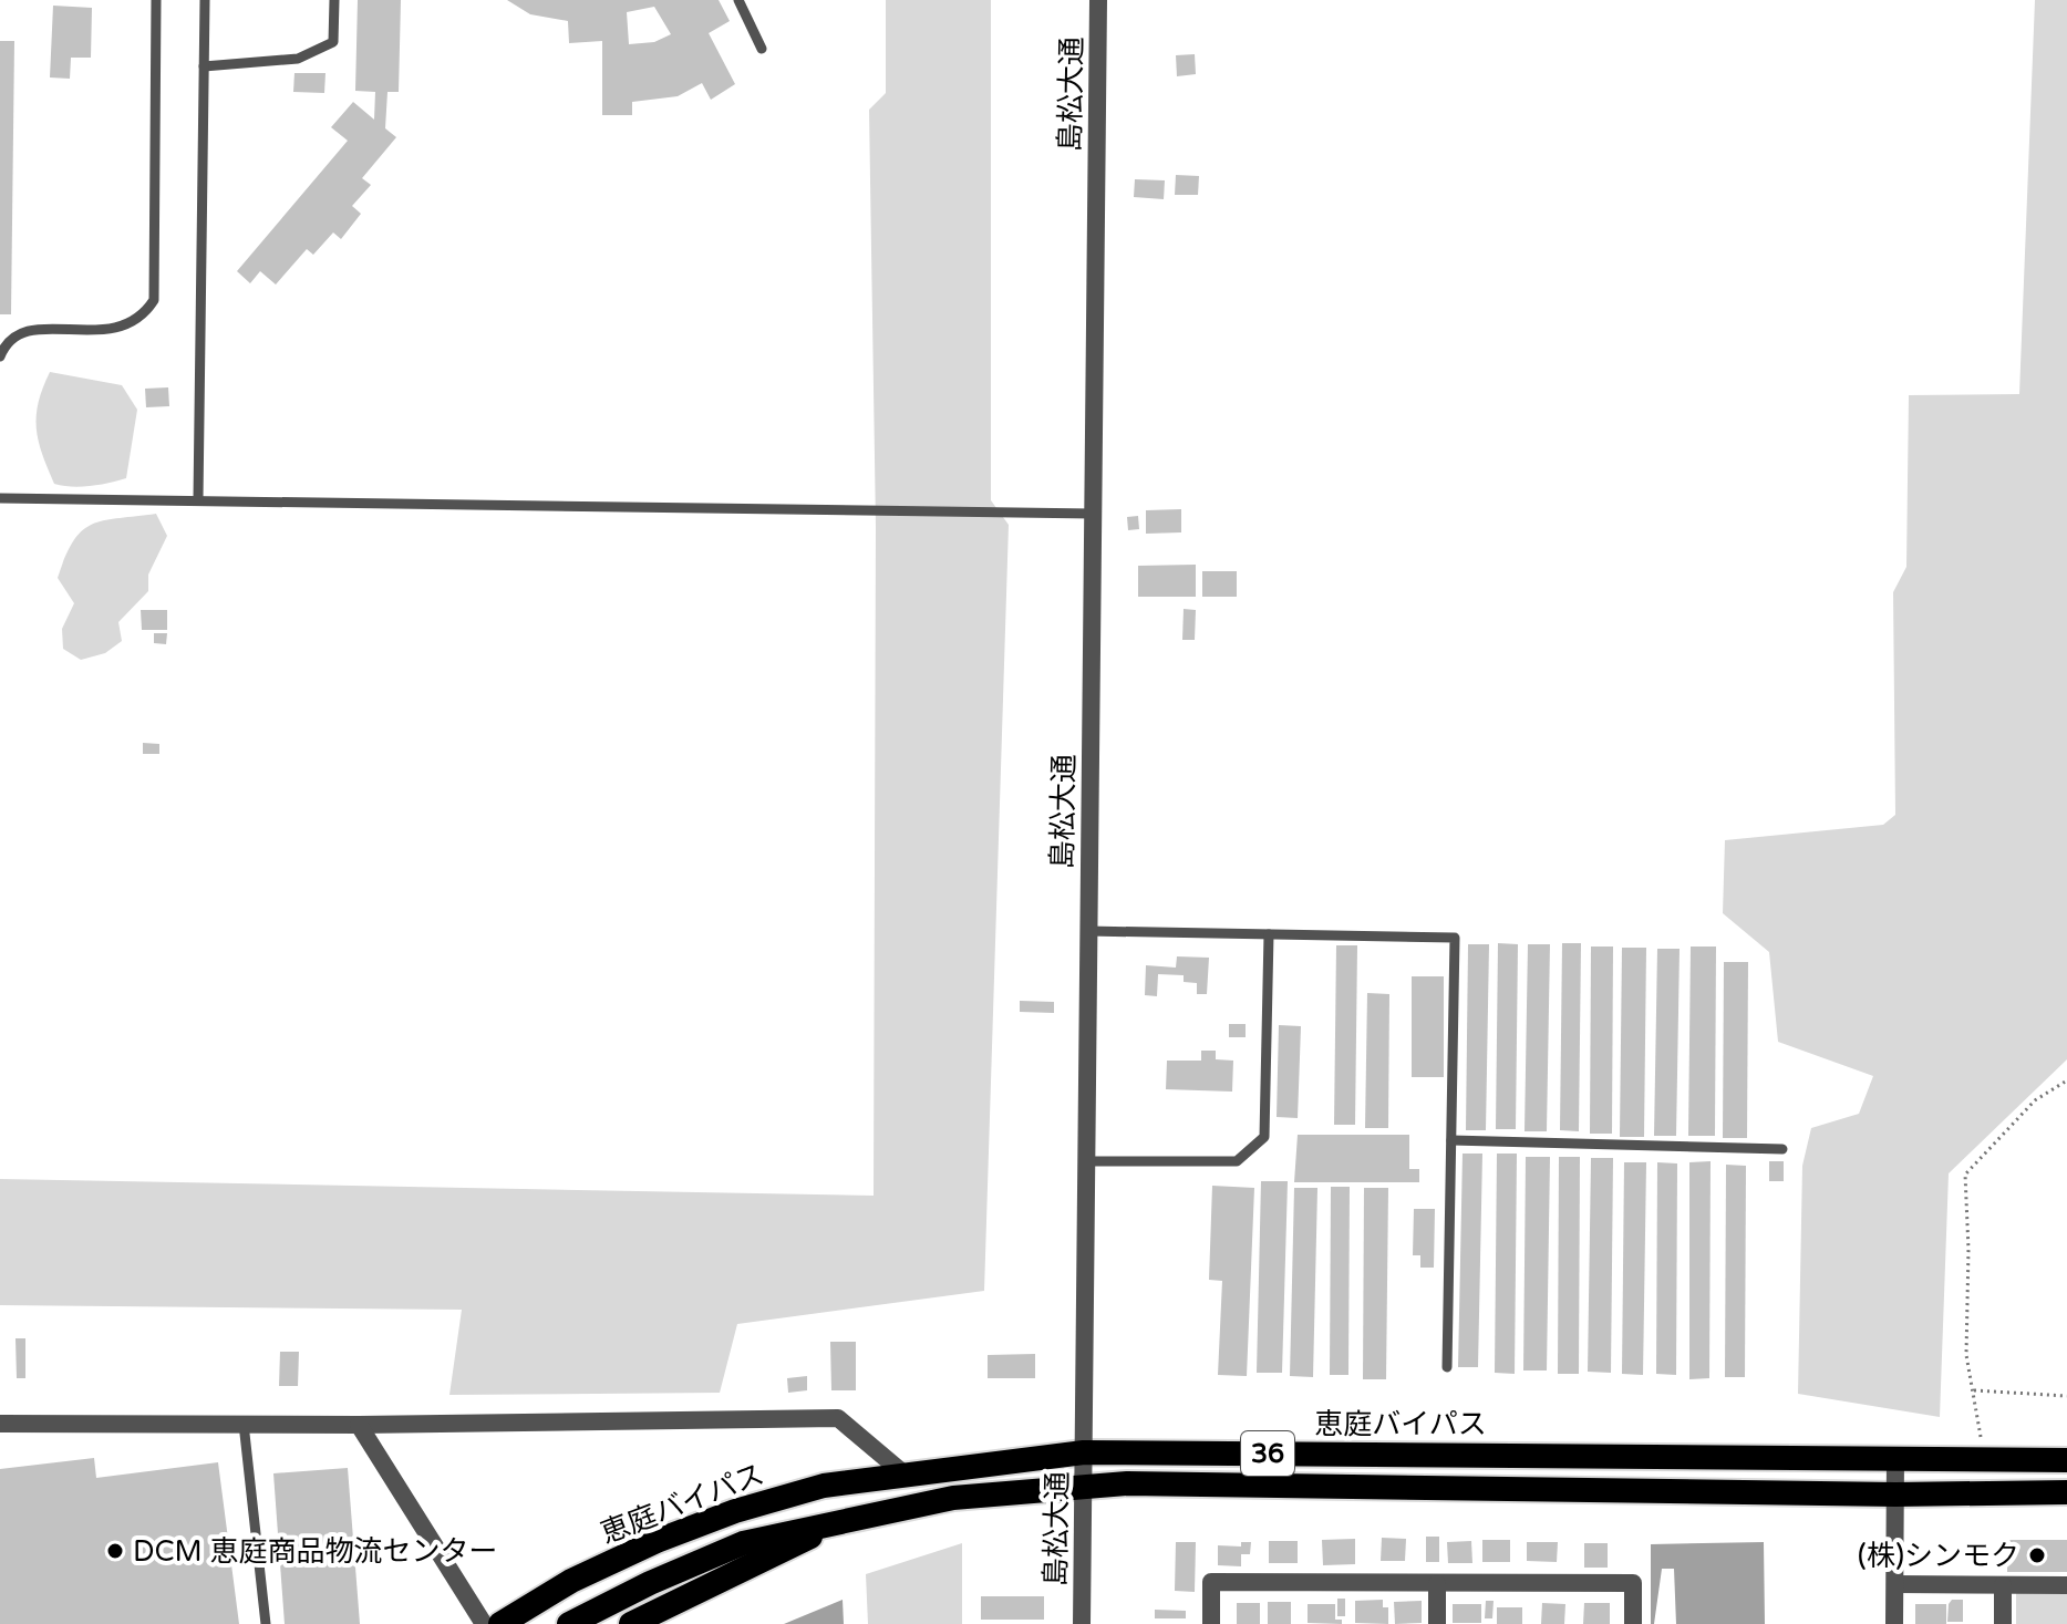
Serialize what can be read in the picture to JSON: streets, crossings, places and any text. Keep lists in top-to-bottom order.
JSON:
{
  "streets": {
    "highway": ["恵庭バイパス", "36"],
    "street": ["島松大通"]
  },
  "crossings": [
    ["島松大通", "恵庭バイパス"]
  ],
  "places": ["DCM 恵庭商品物流センター", "(株)シンモク"]
}
